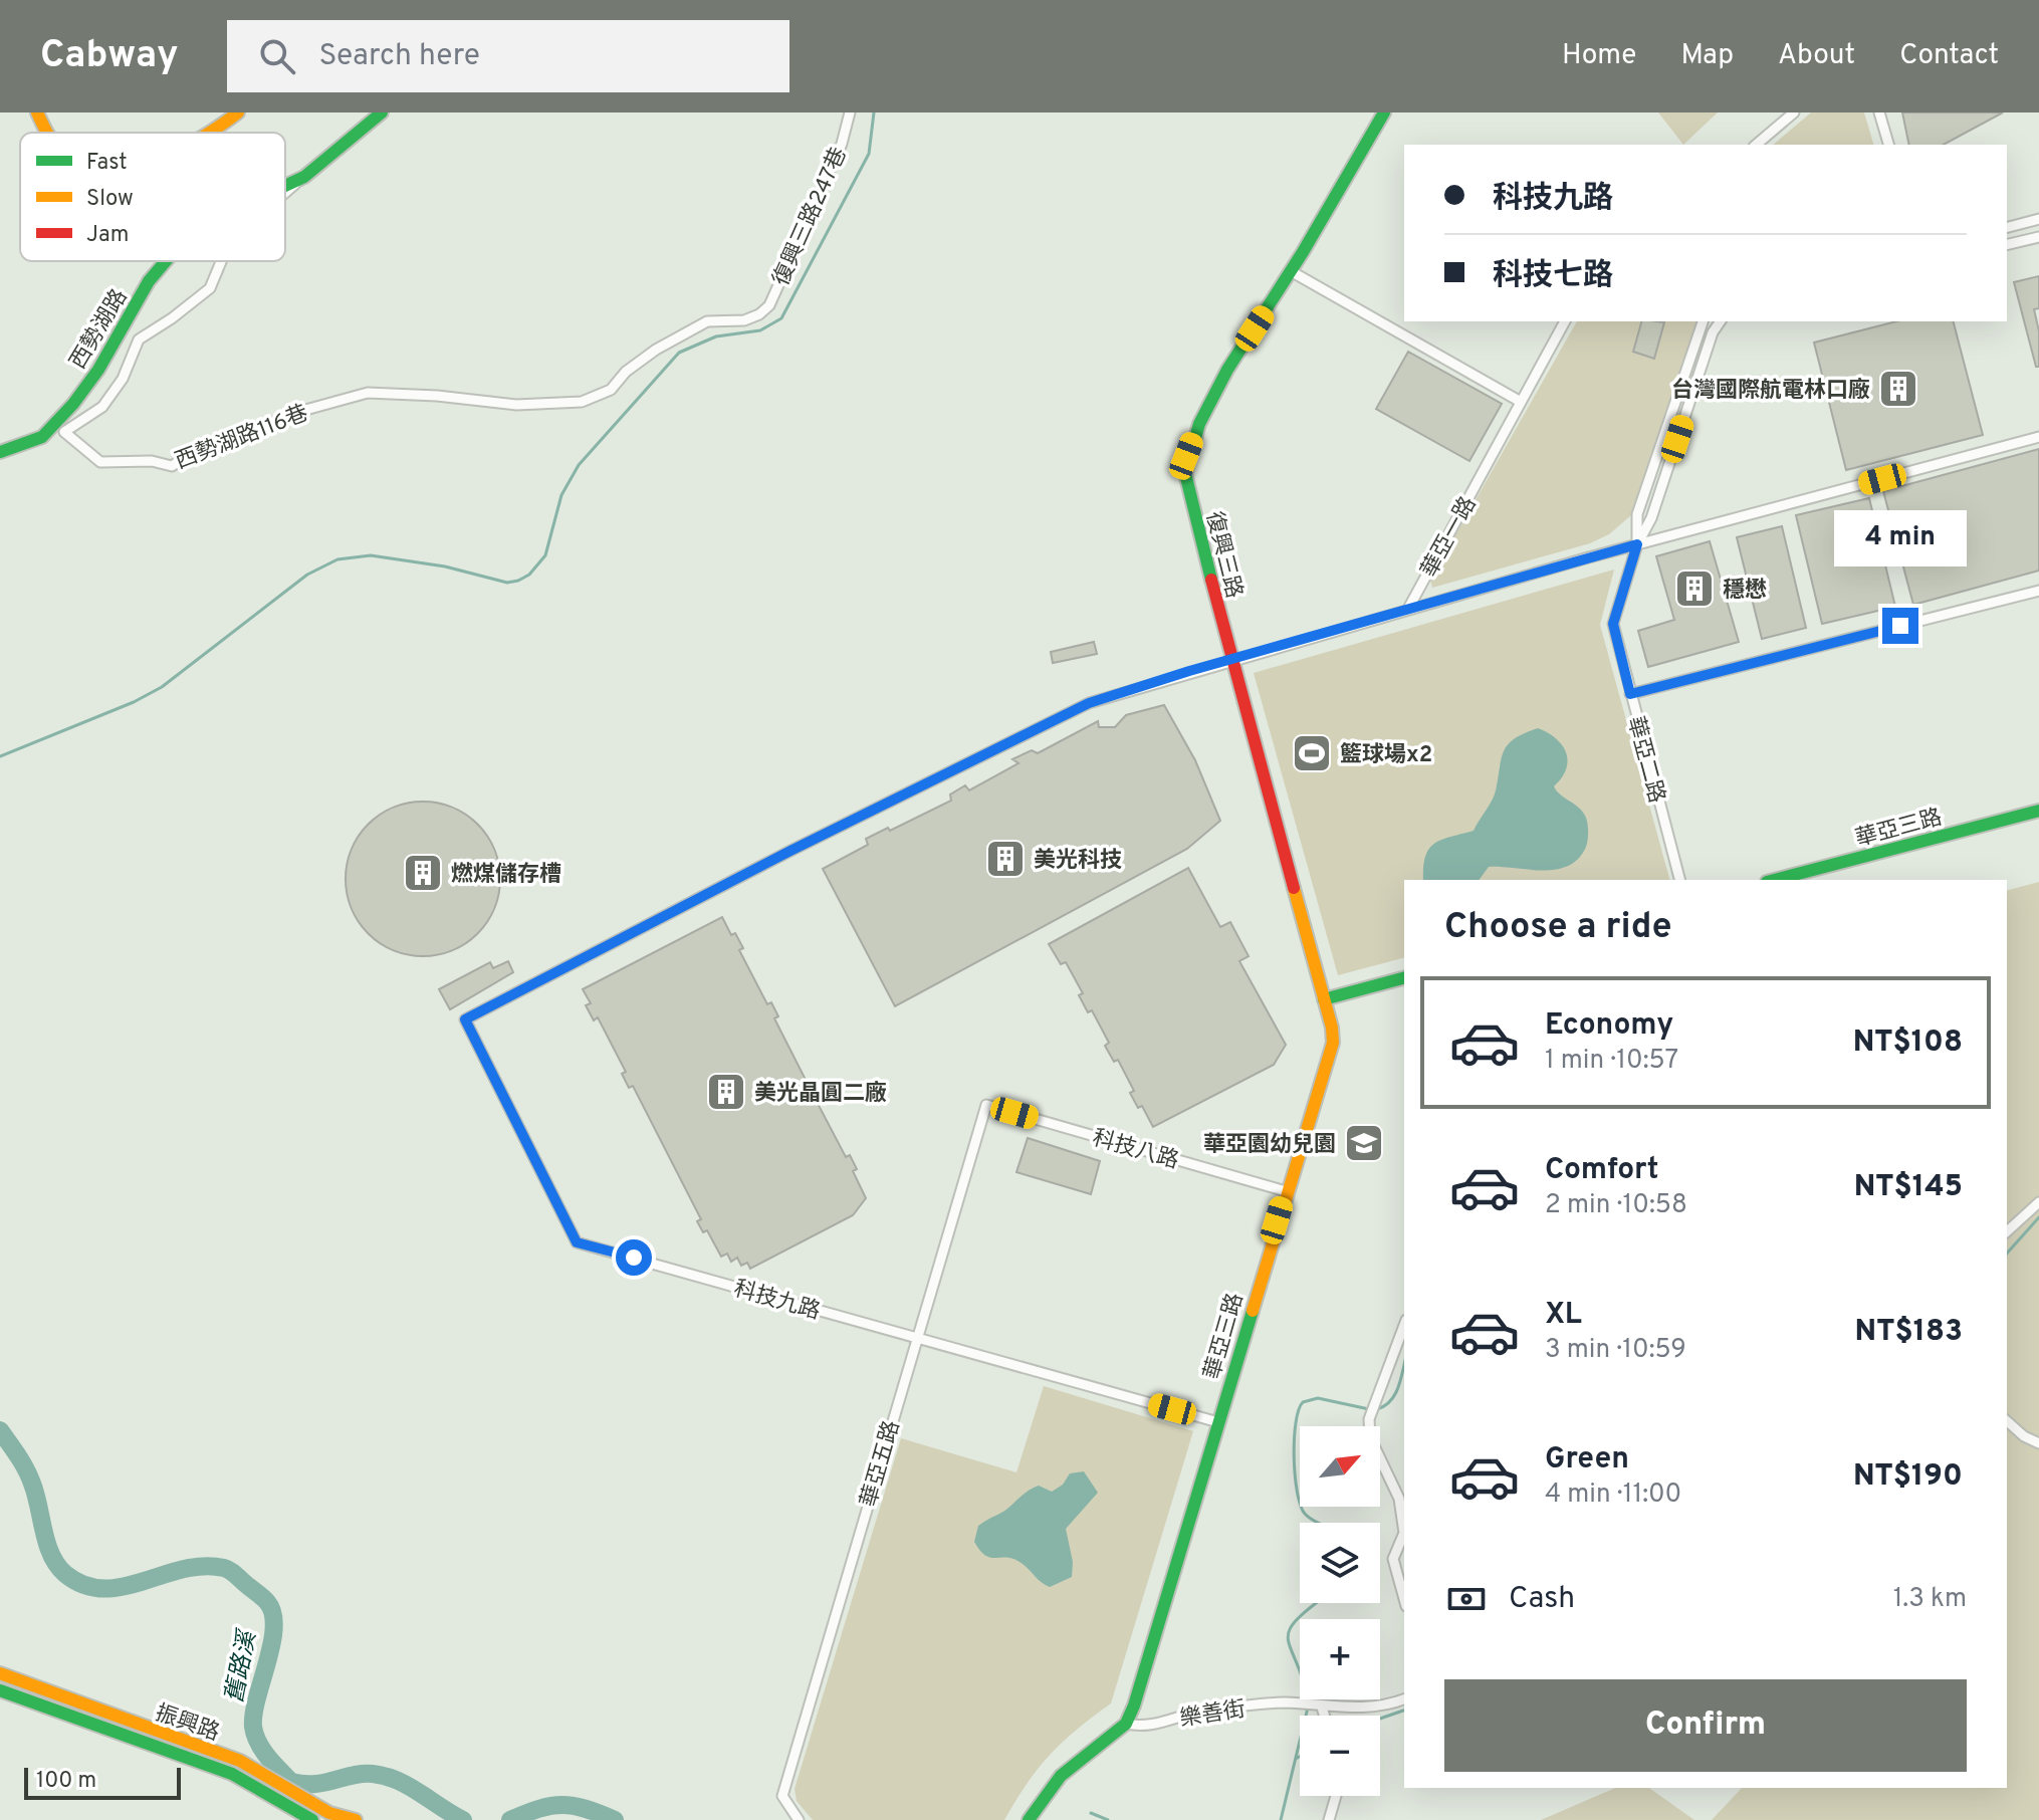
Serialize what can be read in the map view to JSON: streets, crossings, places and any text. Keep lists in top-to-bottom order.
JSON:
{
  "streets": {
    "street": [
      "復興三路247巷",
      "西勢湖路",
      "西勢湖路116巷",
      "華亞一路",
      "復興三路",
      "華亞二路",
      "華亞三路",
      "科技八路",
      "科技九路",
      "華亞五路",
      "樂善街",
      "振興路"
    ]
  },
  "crossings": [
    ["復興三路247巷", "西勢湖路116巷"],
    ["西勢湖路", "西勢湖路116巷"],
    ["復興三路", "華亞三路"],
    ["復興三路", "科技九路"],
    ["華亞三路", "科技八路"],
    ["華亞三路", "科技九路"],
    ["華亞三路", "樂善街"],
    ["科技八路", "華亞五路"],
    ["科技九路", "華亞五路"]
  ],
  "water": ["舊路溪"],
  "places": {
    "building": [
      "台灣國際航電林口廠",
      "穩懋",
      "美光科技",
      "燃煤儲存槽",
      "美光晶圓二廠"
    ],
    "sports": ["籃球場x2"],
    "school or university": ["華亞園幼兒園"]
  },
  "legend": ["Fast", "Slow", "Jam"],
  "scale_bar": "100 m",
  "north": "top right",
  "page": {
    "header": "Cabway",
    "search": "Search here",
    "nav": [
      "Home",
      "Map",
      "About",
      "Contact"
    ],
    "banner": ["科技九路", "科技七路"],
    "bubble": "4 min",
    "heading": "Choose a ride",
    "list": [
      {
        "name": "Economy",
        "note": "1 min · 10:57",
        "value": "NT$108"
      },
      {
        "name": "Comfort",
        "note": "2 min · 10:58",
        "value": "NT$145"
      },
      {
        "name": "XL",
        "note": "3 min · 10:59",
        "value": "NT$183"
      },
      {
        "name": "Green",
        "note": "4 min · 11:00",
        "value": "NT$190"
      }
    ],
    "map_buttons": ["+", "−"],
    "pay": ["Cash", "1.3 km"],
    "buttons": "Confirm",
    "scale": "100 m"
  }
}
